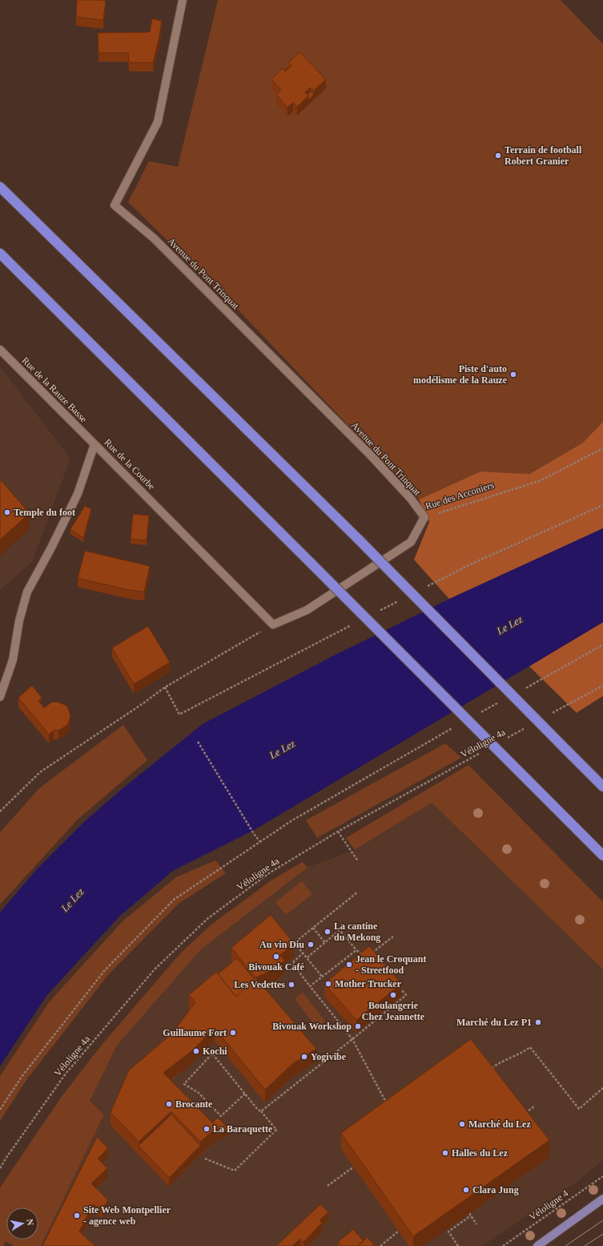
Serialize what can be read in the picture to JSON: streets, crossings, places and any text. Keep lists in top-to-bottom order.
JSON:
{
  "streets": {
    "street": [
      "Avenue du Pont Trinquat",
      "Rue de la Rauze Basse",
      "Rue de la Courbe",
      "Rue des Acconiers"
    ],
    "path": ["Véloligne 4a", "Véloligne 4"]
  },
  "crossings": [
    ["Avenue du Pont Trinquat", "Rue des Acconiers"],
    ["Rue de la Rauze Basse", "Rue de la Courbe"],
    ["Rue de la Courbe", "Rue des Acconiers"]
  ],
  "water": ["Le Lez"],
  "places": [
    "Terrain de football Robert Granier",
    "Piste d'auto modélisme de la Rauze",
    "Temple du foot",
    "La cantine du Mekong",
    "Au vin Diu",
    "Bivouak Café",
    "Jean le Croquant - Streetfood",
    "Mother Trucker",
    "Les Vedettes",
    "Boulangerie Chez Jeannette",
    "Marché du Lez P1",
    "Bivouak Workshop",
    "Guillaume Fort",
    "Kochi",
    "Yogivibe",
    "Brocante",
    "Marché du Lez",
    "La Baraquette",
    "Halles du Lez",
    "Clara Jung",
    "Site Web Montpellier - agence web"
  ],
  "north": "right"
}
